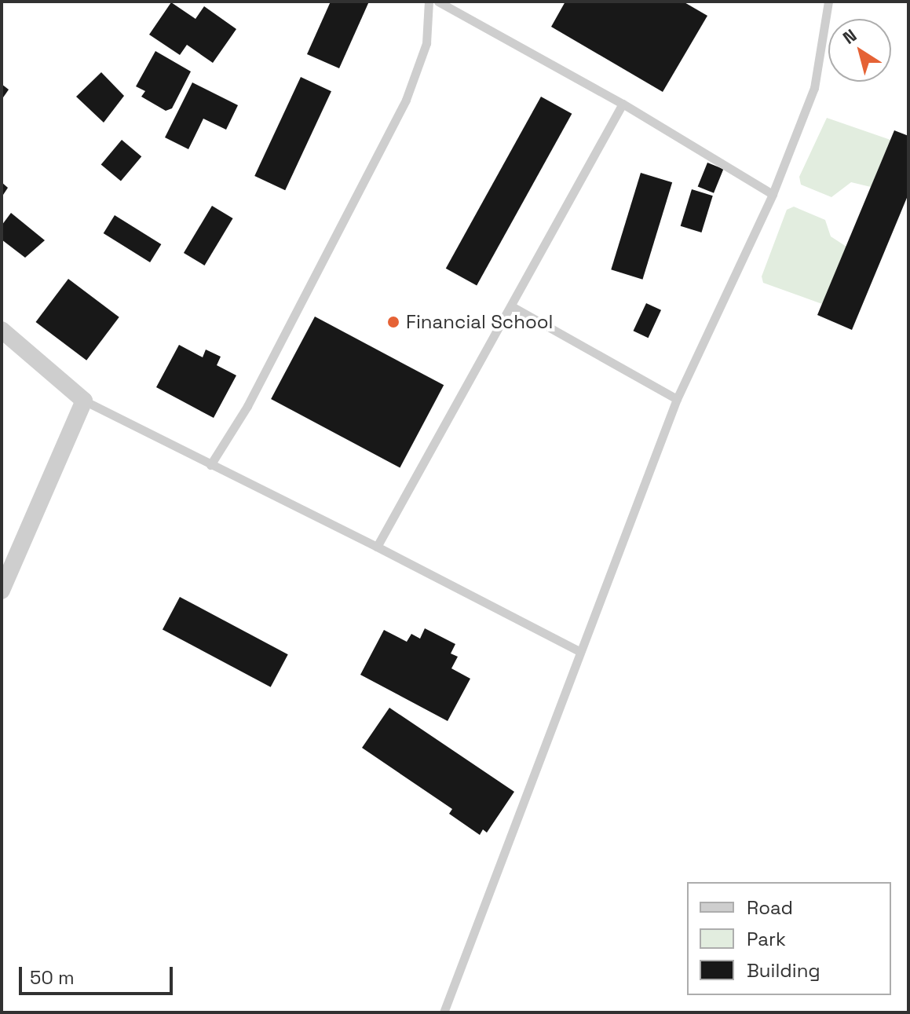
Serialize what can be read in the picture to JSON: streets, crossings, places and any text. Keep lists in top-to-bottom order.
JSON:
{
  "places": ["Financial School"],
  "legend": ["Road", "Park", "Building"],
  "scale_bar": "50 m",
  "north": "top left"
}
